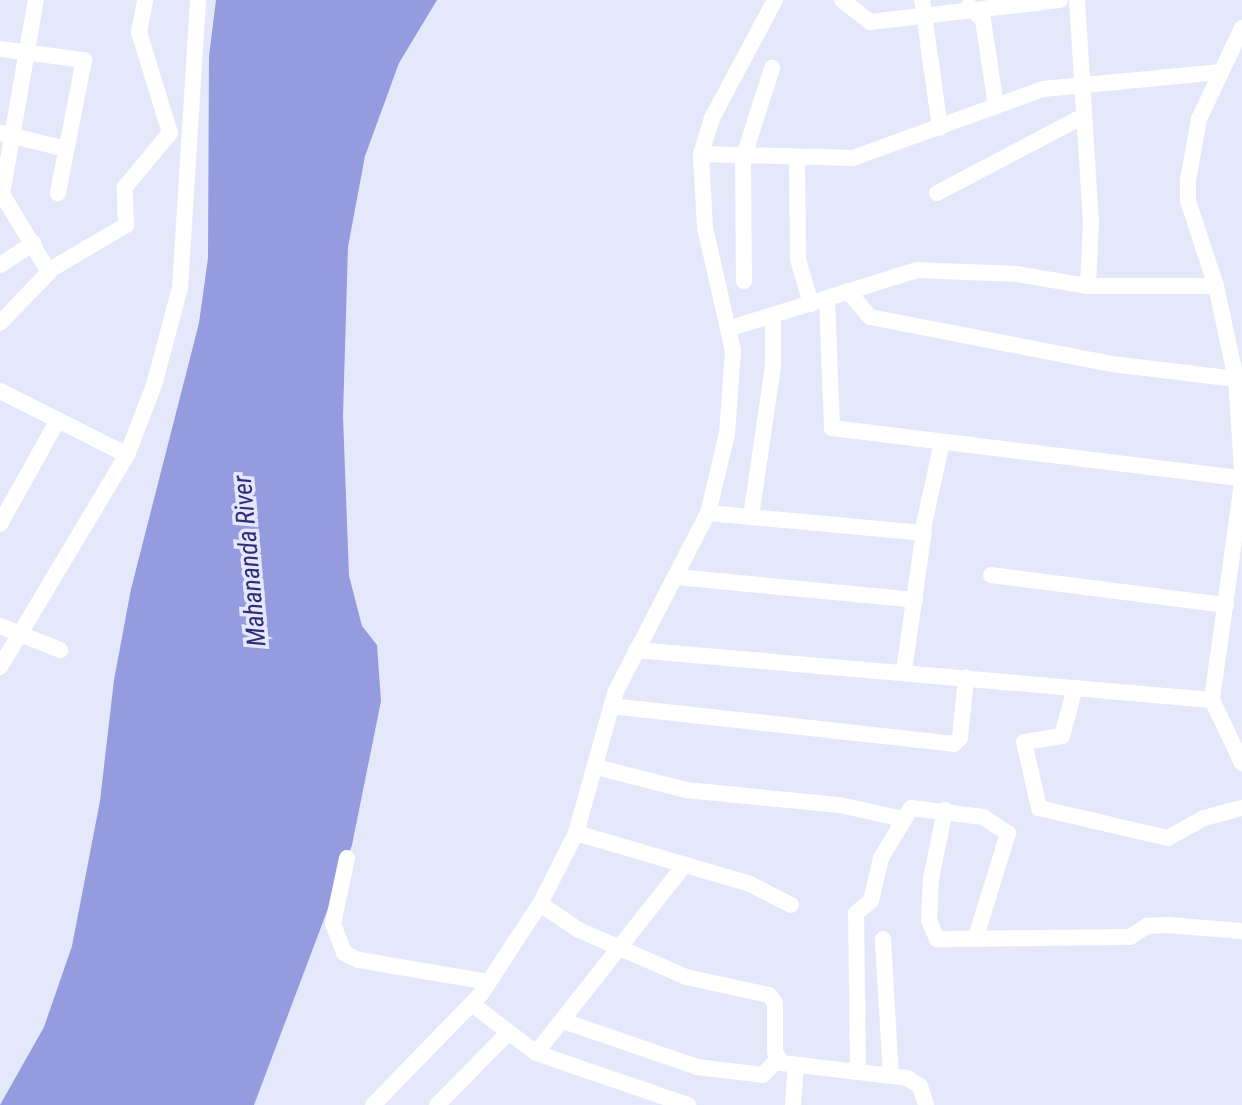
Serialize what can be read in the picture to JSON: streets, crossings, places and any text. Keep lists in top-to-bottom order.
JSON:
{
  "water": ["Mahananda River"]
}
